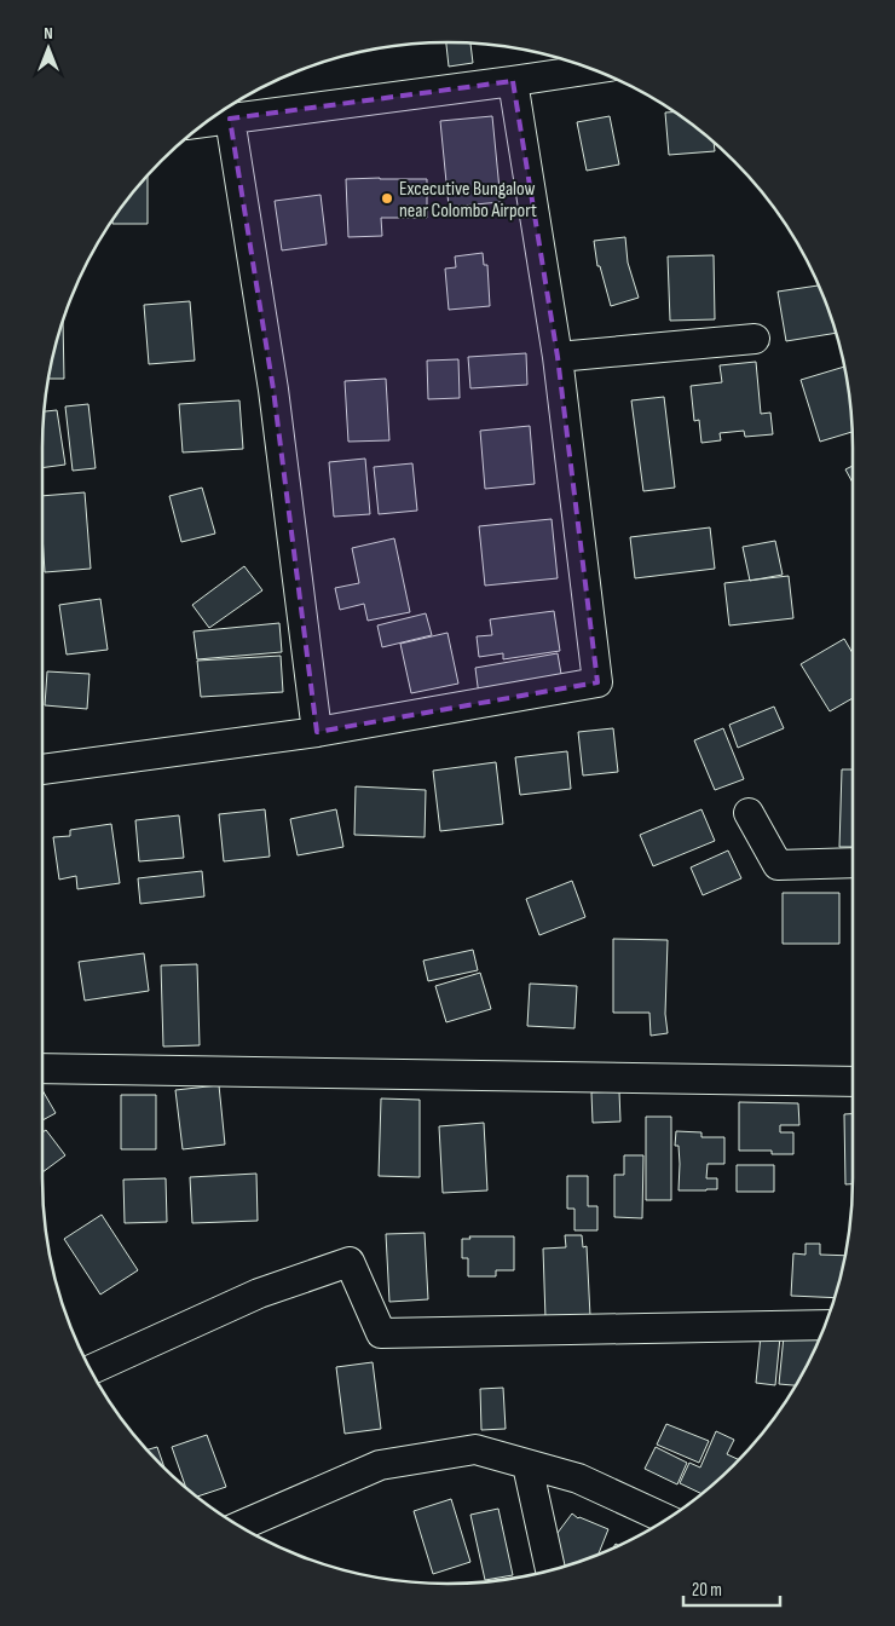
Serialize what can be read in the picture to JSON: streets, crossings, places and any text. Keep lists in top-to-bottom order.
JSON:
{
  "places": ["Excecutive Bungalow near Colombo Airport"],
  "scale_bar": "20 m",
  "north": "top"
}
